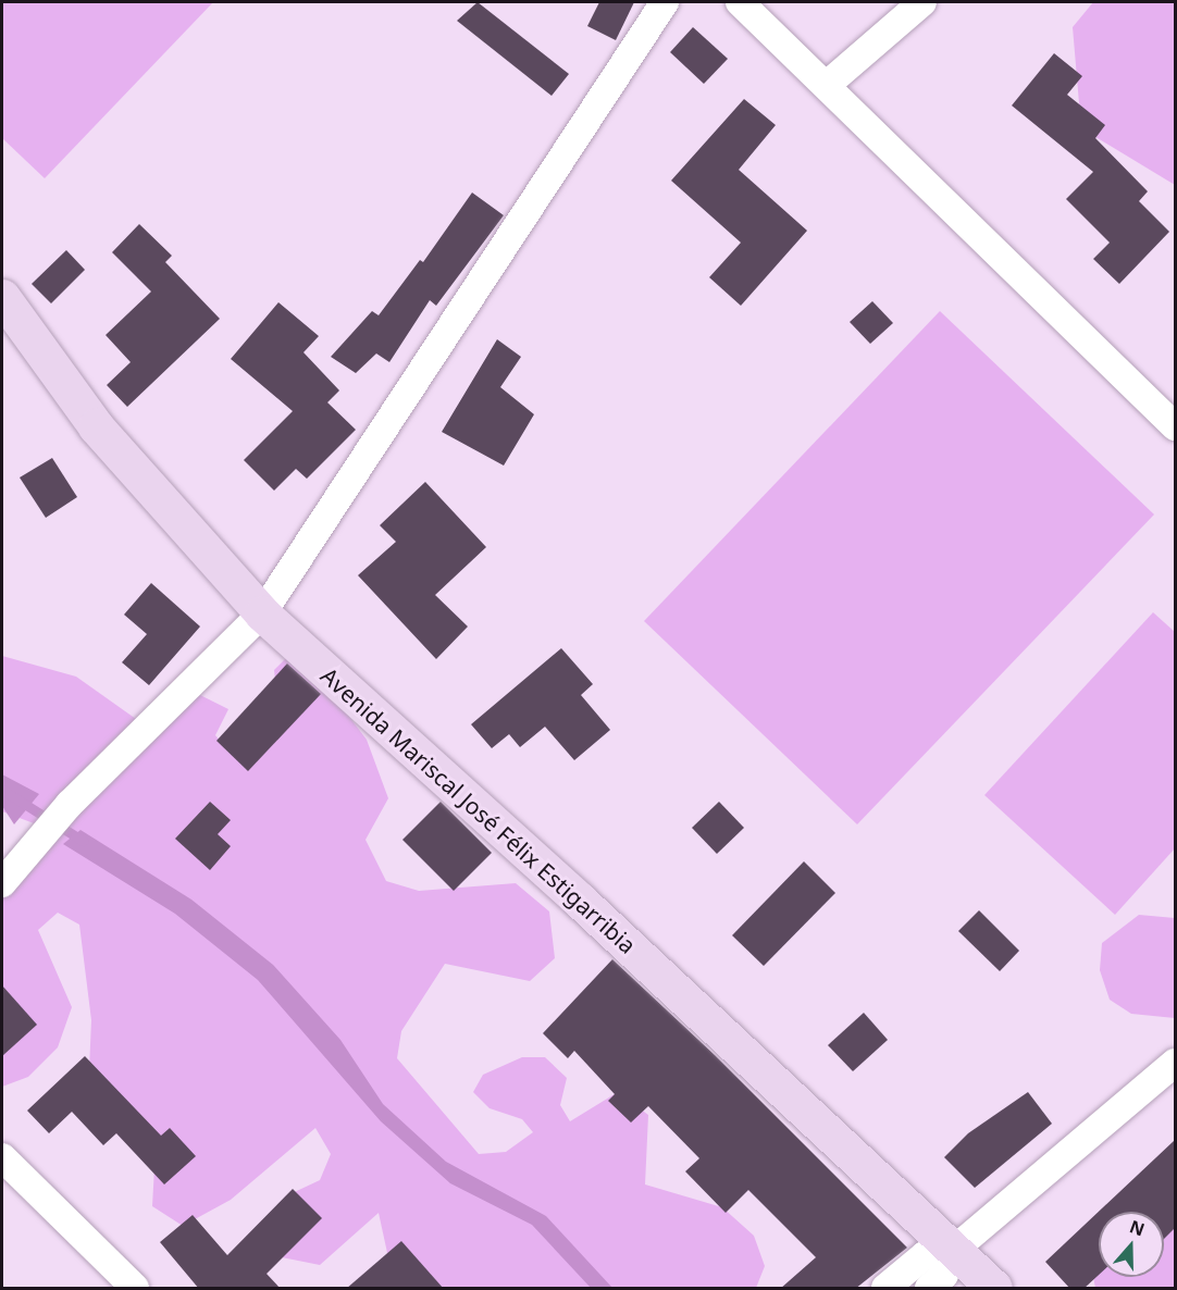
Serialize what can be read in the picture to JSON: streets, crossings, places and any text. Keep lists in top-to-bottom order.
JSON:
{
  "streets": {
    "main road": ["Avenida Mariscal José Félix Estigarribia"]
  },
  "north": "top"
}
